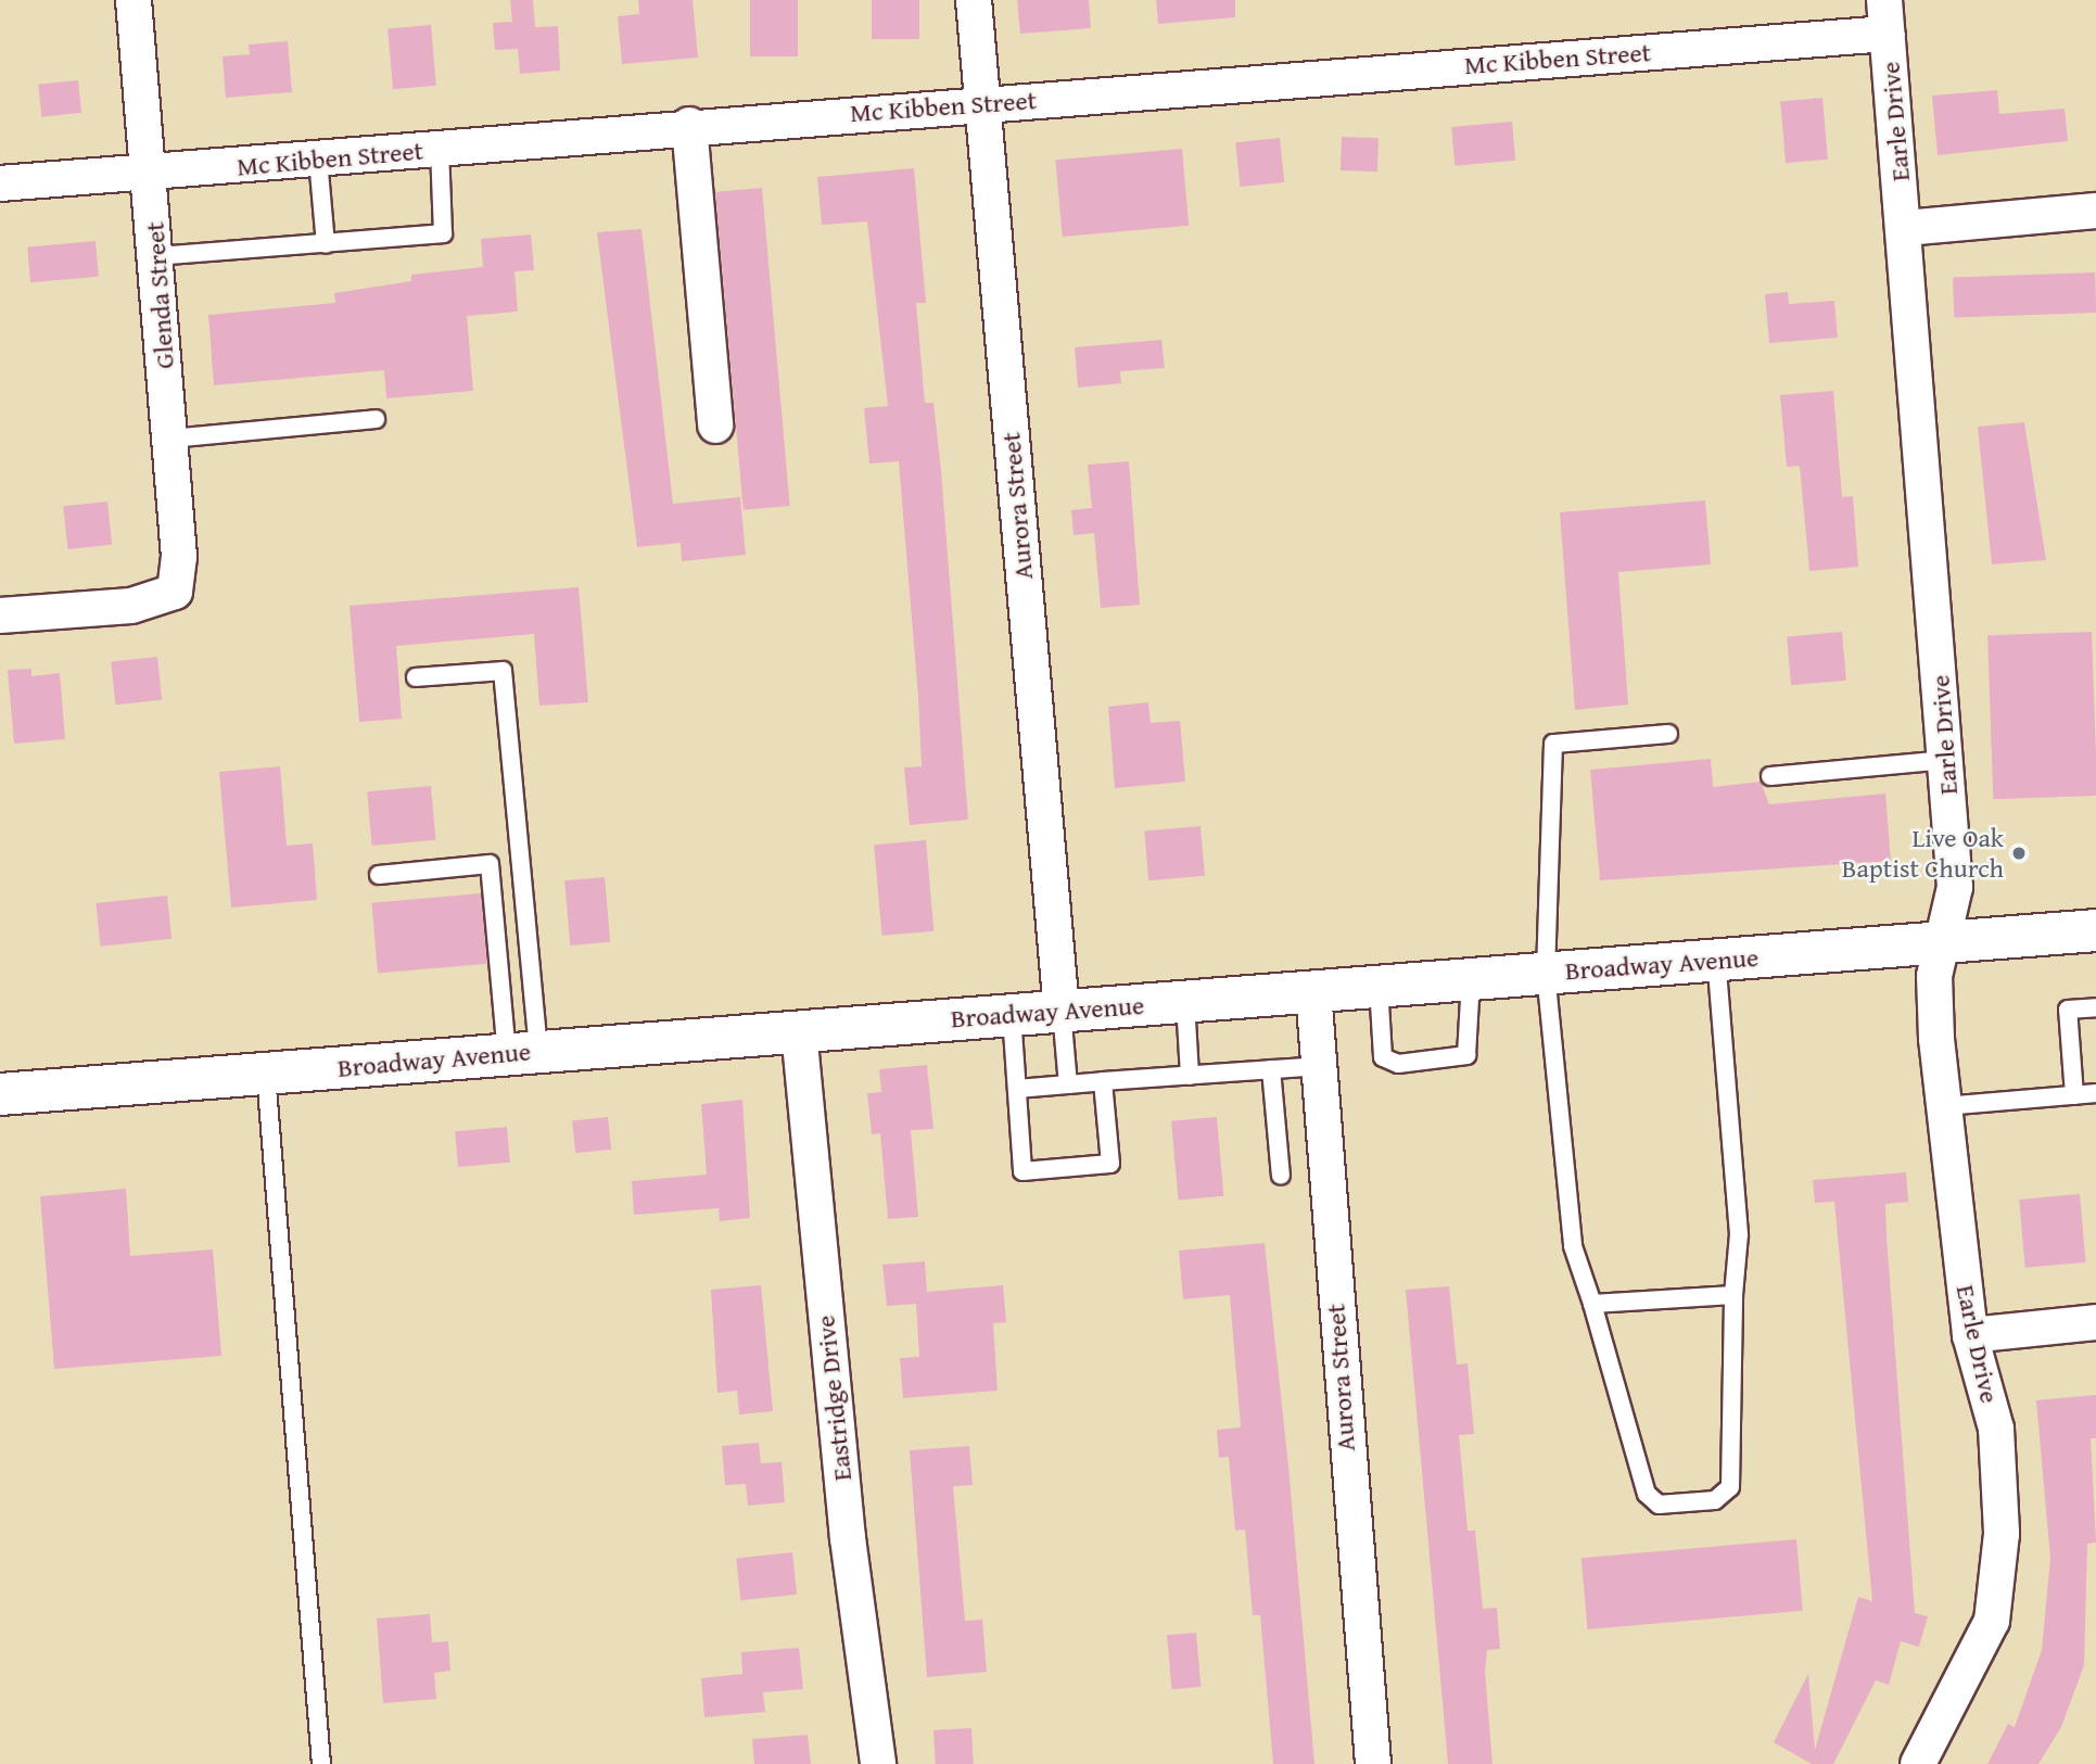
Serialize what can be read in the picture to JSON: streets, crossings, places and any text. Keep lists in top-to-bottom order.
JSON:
{
  "streets": {
    "main road": ["Broadway Avenue"],
    "street": [
      "Mc Kibben Street",
      "Earle Drive",
      "Glenda Street",
      "Aurora Street",
      "Eastridge Drive"
    ]
  },
  "crossings": [
    ["Mc Kibben Street", "Earle Drive"],
    ["Mc Kibben Street", "Glenda Street"],
    ["Mc Kibben Street", "Aurora Street"],
    ["Earle Drive", "Broadway Avenue"],
    ["Aurora Street", "Broadway Avenue"],
    ["Broadway Avenue", "Eastridge Drive"]
  ],
  "places": ["Live Oak Baptist Church"]
}
